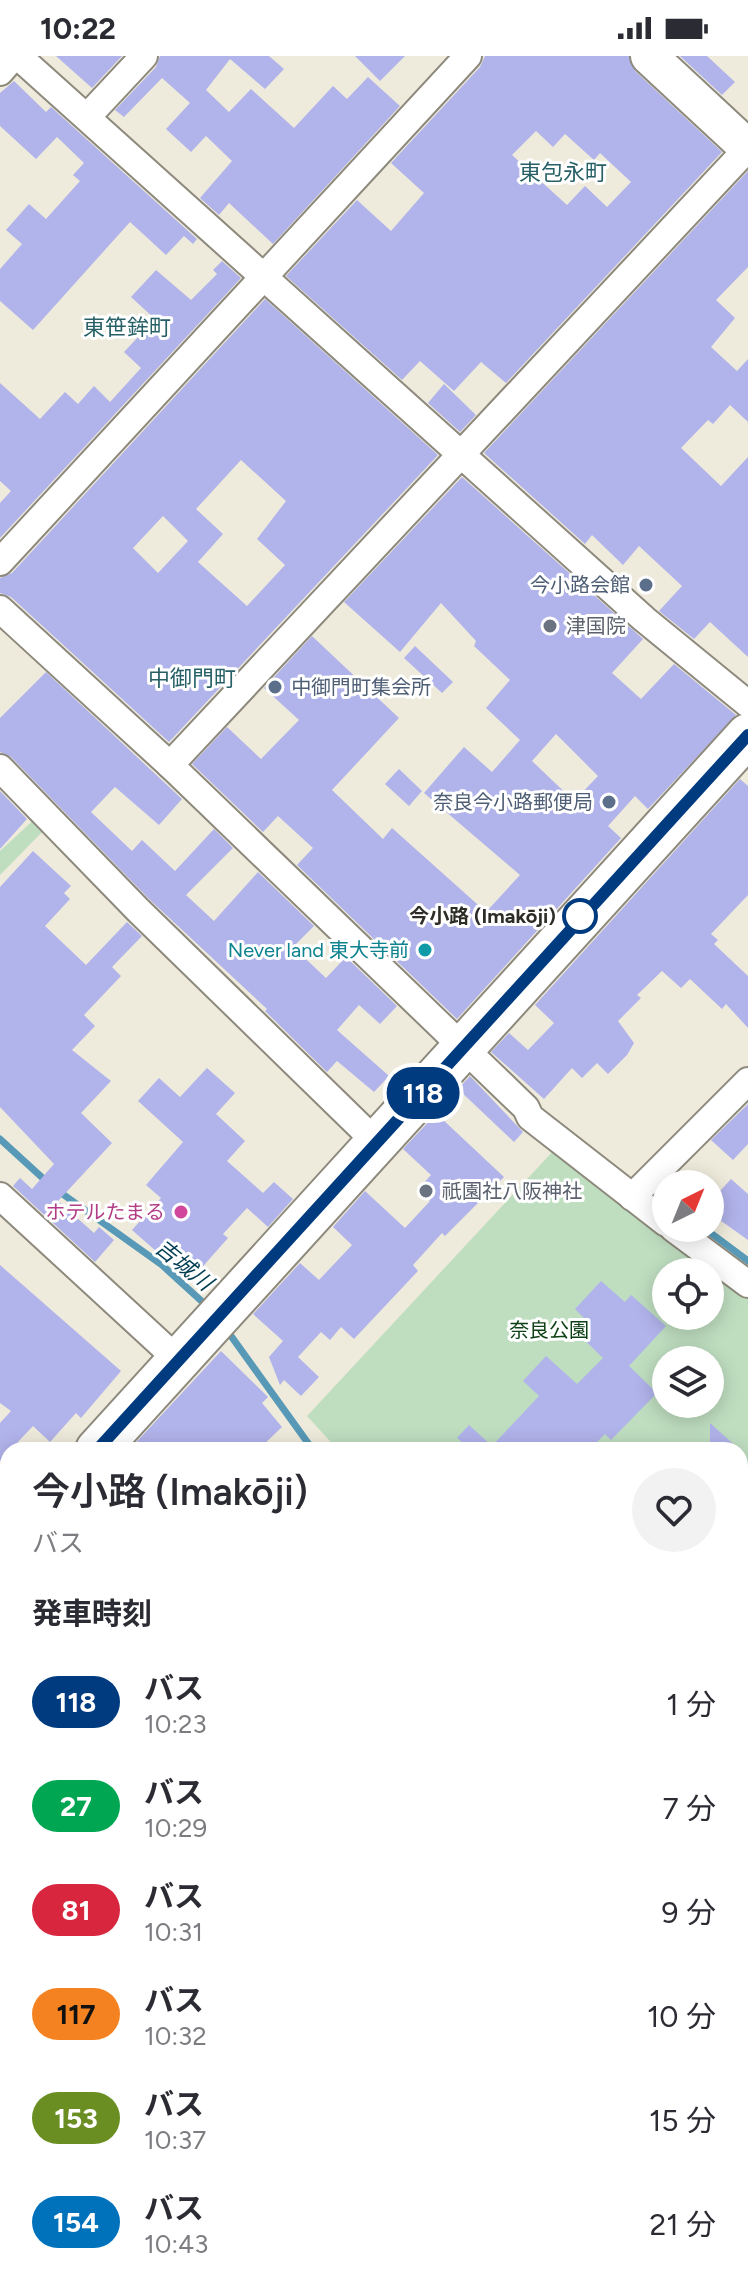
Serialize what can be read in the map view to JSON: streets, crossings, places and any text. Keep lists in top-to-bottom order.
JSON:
{
  "districts": ["東包永町", "東笹鉾町", "中御門町"],
  "water": ["吉城川"],
  "parks": ["奈良公園"],
  "places": [
    "今小路会館",
    "津国院",
    "中御門町集会所",
    "奈良今小路郵便局",
    "今小路 (Imakōji)",
    "Never land 東大寺前",
    "祇園社八阪神社",
    "ホテルたまる"
  ],
  "lines": ["bus line 118"],
  "north": "top right",
  "page": {
    "status": "10:22",
    "on_map": "118",
    "heading": [
      ["今小路 (Imakōji)", "バス"],
      "発車時刻"
    ],
    "list": [
      {
        "mark": "118",
        "name": "バス",
        "note": "10:23",
        "value": "1 分"
      },
      {
        "mark": "27",
        "name": "バス",
        "note": "10:29",
        "value": "7 分"
      },
      {
        "mark": "81",
        "name": "バス",
        "note": "10:31",
        "value": "9 分"
      },
      {
        "mark": "117",
        "name": "バス",
        "note": "10:32",
        "value": "10 分"
      },
      {
        "mark": "153",
        "name": "バス",
        "note": "10:37",
        "value": "15 分"
      },
      {
        "mark": "154",
        "name": "バス",
        "note": "10:43",
        "value": "21 分"
      }
    ]
  }
}
